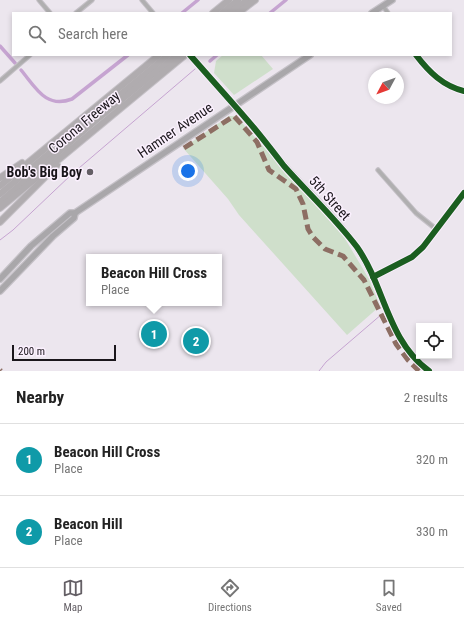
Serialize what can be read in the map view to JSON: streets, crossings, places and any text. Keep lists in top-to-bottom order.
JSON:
{
  "streets": {
    "highway": ["Corona Freeway"],
    "main road": ["Hamner Avenue"],
    "street": ["5th Street"]
  },
  "crossings": [
    ["Hamner Avenue", "5th Street"]
  ],
  "places": ["Bob's Big Boy"],
  "scale_bar": "200 m",
  "north": "bottom left",
  "page": {
    "search": "Search here",
    "popup": ["Beacon Hill Cross", "Place"],
    "pins": ["1", "2"],
    "scale": "200 m",
    "heading": ["Nearby", "2 results"],
    "list": [
      {
        "mark": "1",
        "name": "Beacon Hill Cross",
        "note": "Place",
        "value": "320 m"
      },
      {
        "mark": "2",
        "name": "Beacon Hill",
        "note": "Place",
        "value": "330 m"
      }
    ],
    "nav": ["Map", "Directions", "Saved"]
  }
}
